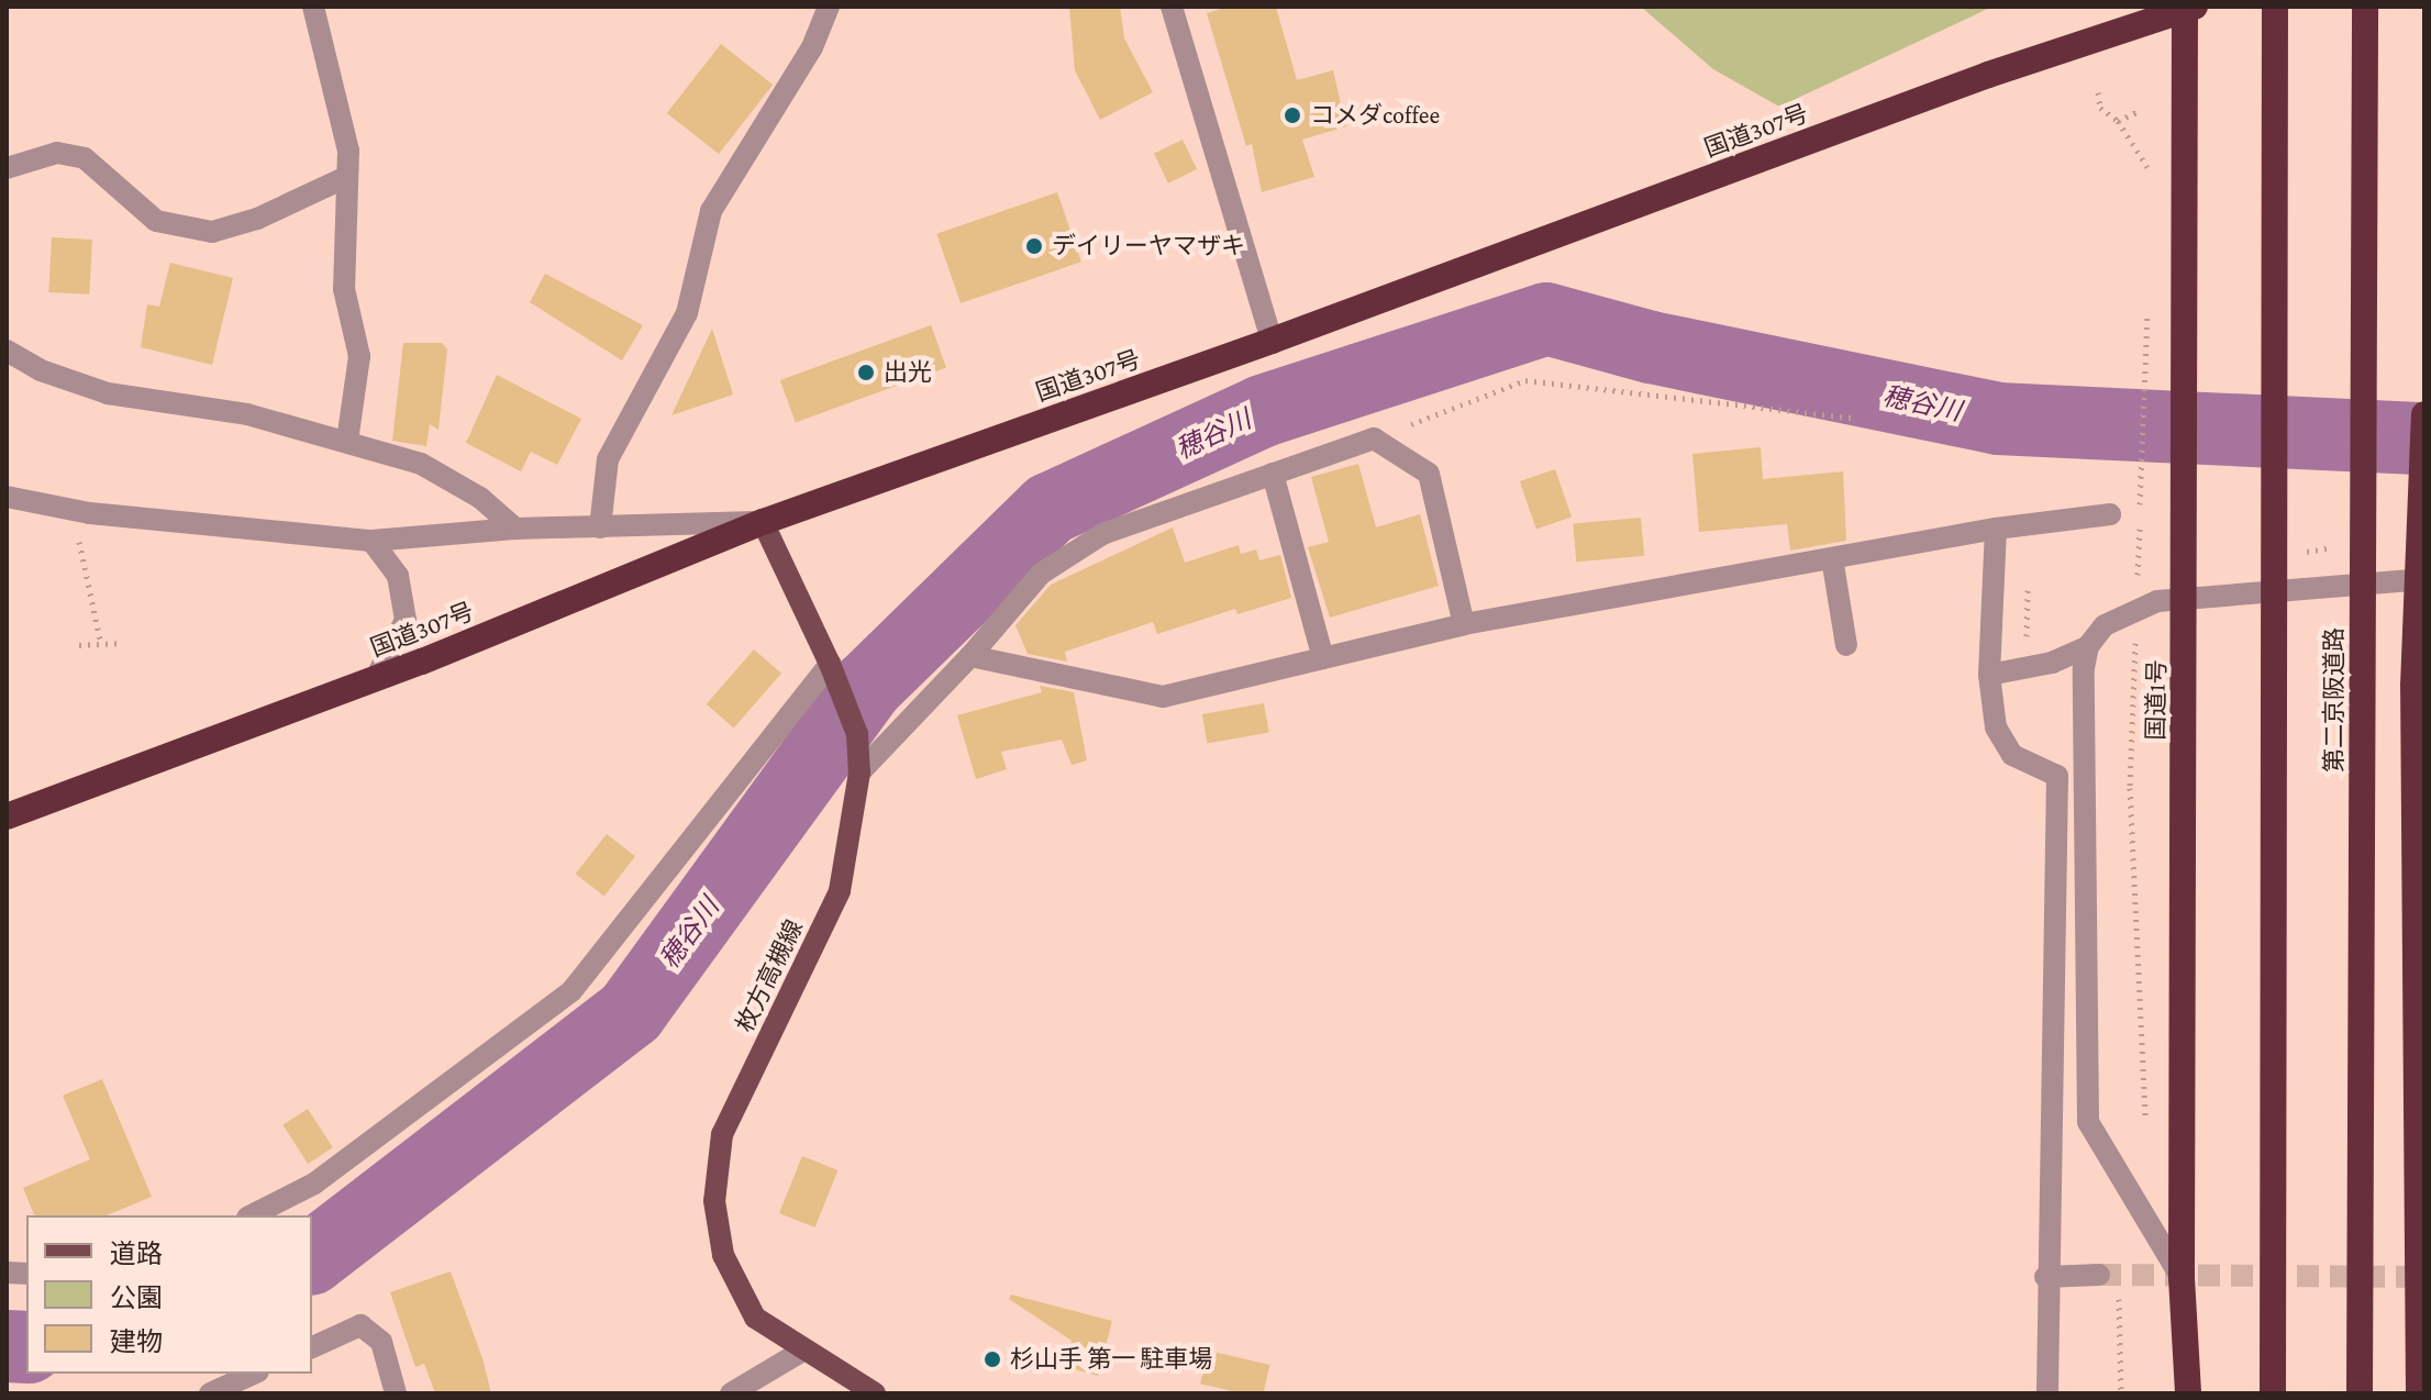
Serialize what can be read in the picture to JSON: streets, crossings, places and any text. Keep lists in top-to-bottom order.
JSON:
{
  "streets": {
    "highway": ["国道307号", "国道1号", "第二京阪道路"],
    "main road": ["枚方高槻線"]
  },
  "crossings": [
    ["国道307号", "国道1号"],
    ["国道307号", "枚方高槻線"]
  ],
  "water": ["穂谷川"],
  "places": [
    "コメダcoffee",
    "デイリーヤマザキ",
    "出光",
    "杉山手 第一 駐車場"
  ],
  "legend": ["道路", "公園", "建物"]
}
